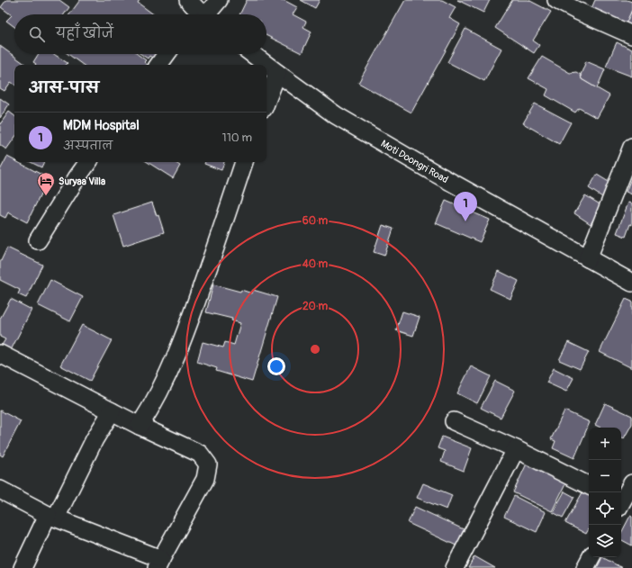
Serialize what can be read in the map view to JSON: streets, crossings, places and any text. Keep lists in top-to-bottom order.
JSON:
{
  "streets": {
    "street": ["Moti Doongri Road"]
  },
  "places": {
    "hotel": ["Suryaa Villa"]
  },
  "page": {
    "search": "यहाँ खोजें",
    "heading": "आस-पास",
    "list": [
      {
        "mark": "1",
        "name": "MDM Hospital",
        "note": "अस्पताल",
        "value": "110 m"
      }
    ],
    "pins": "1",
    "map_buttons": ["+", "−"]
  },
  "rings": ["60 m", "40 m", "20 m"]
}
